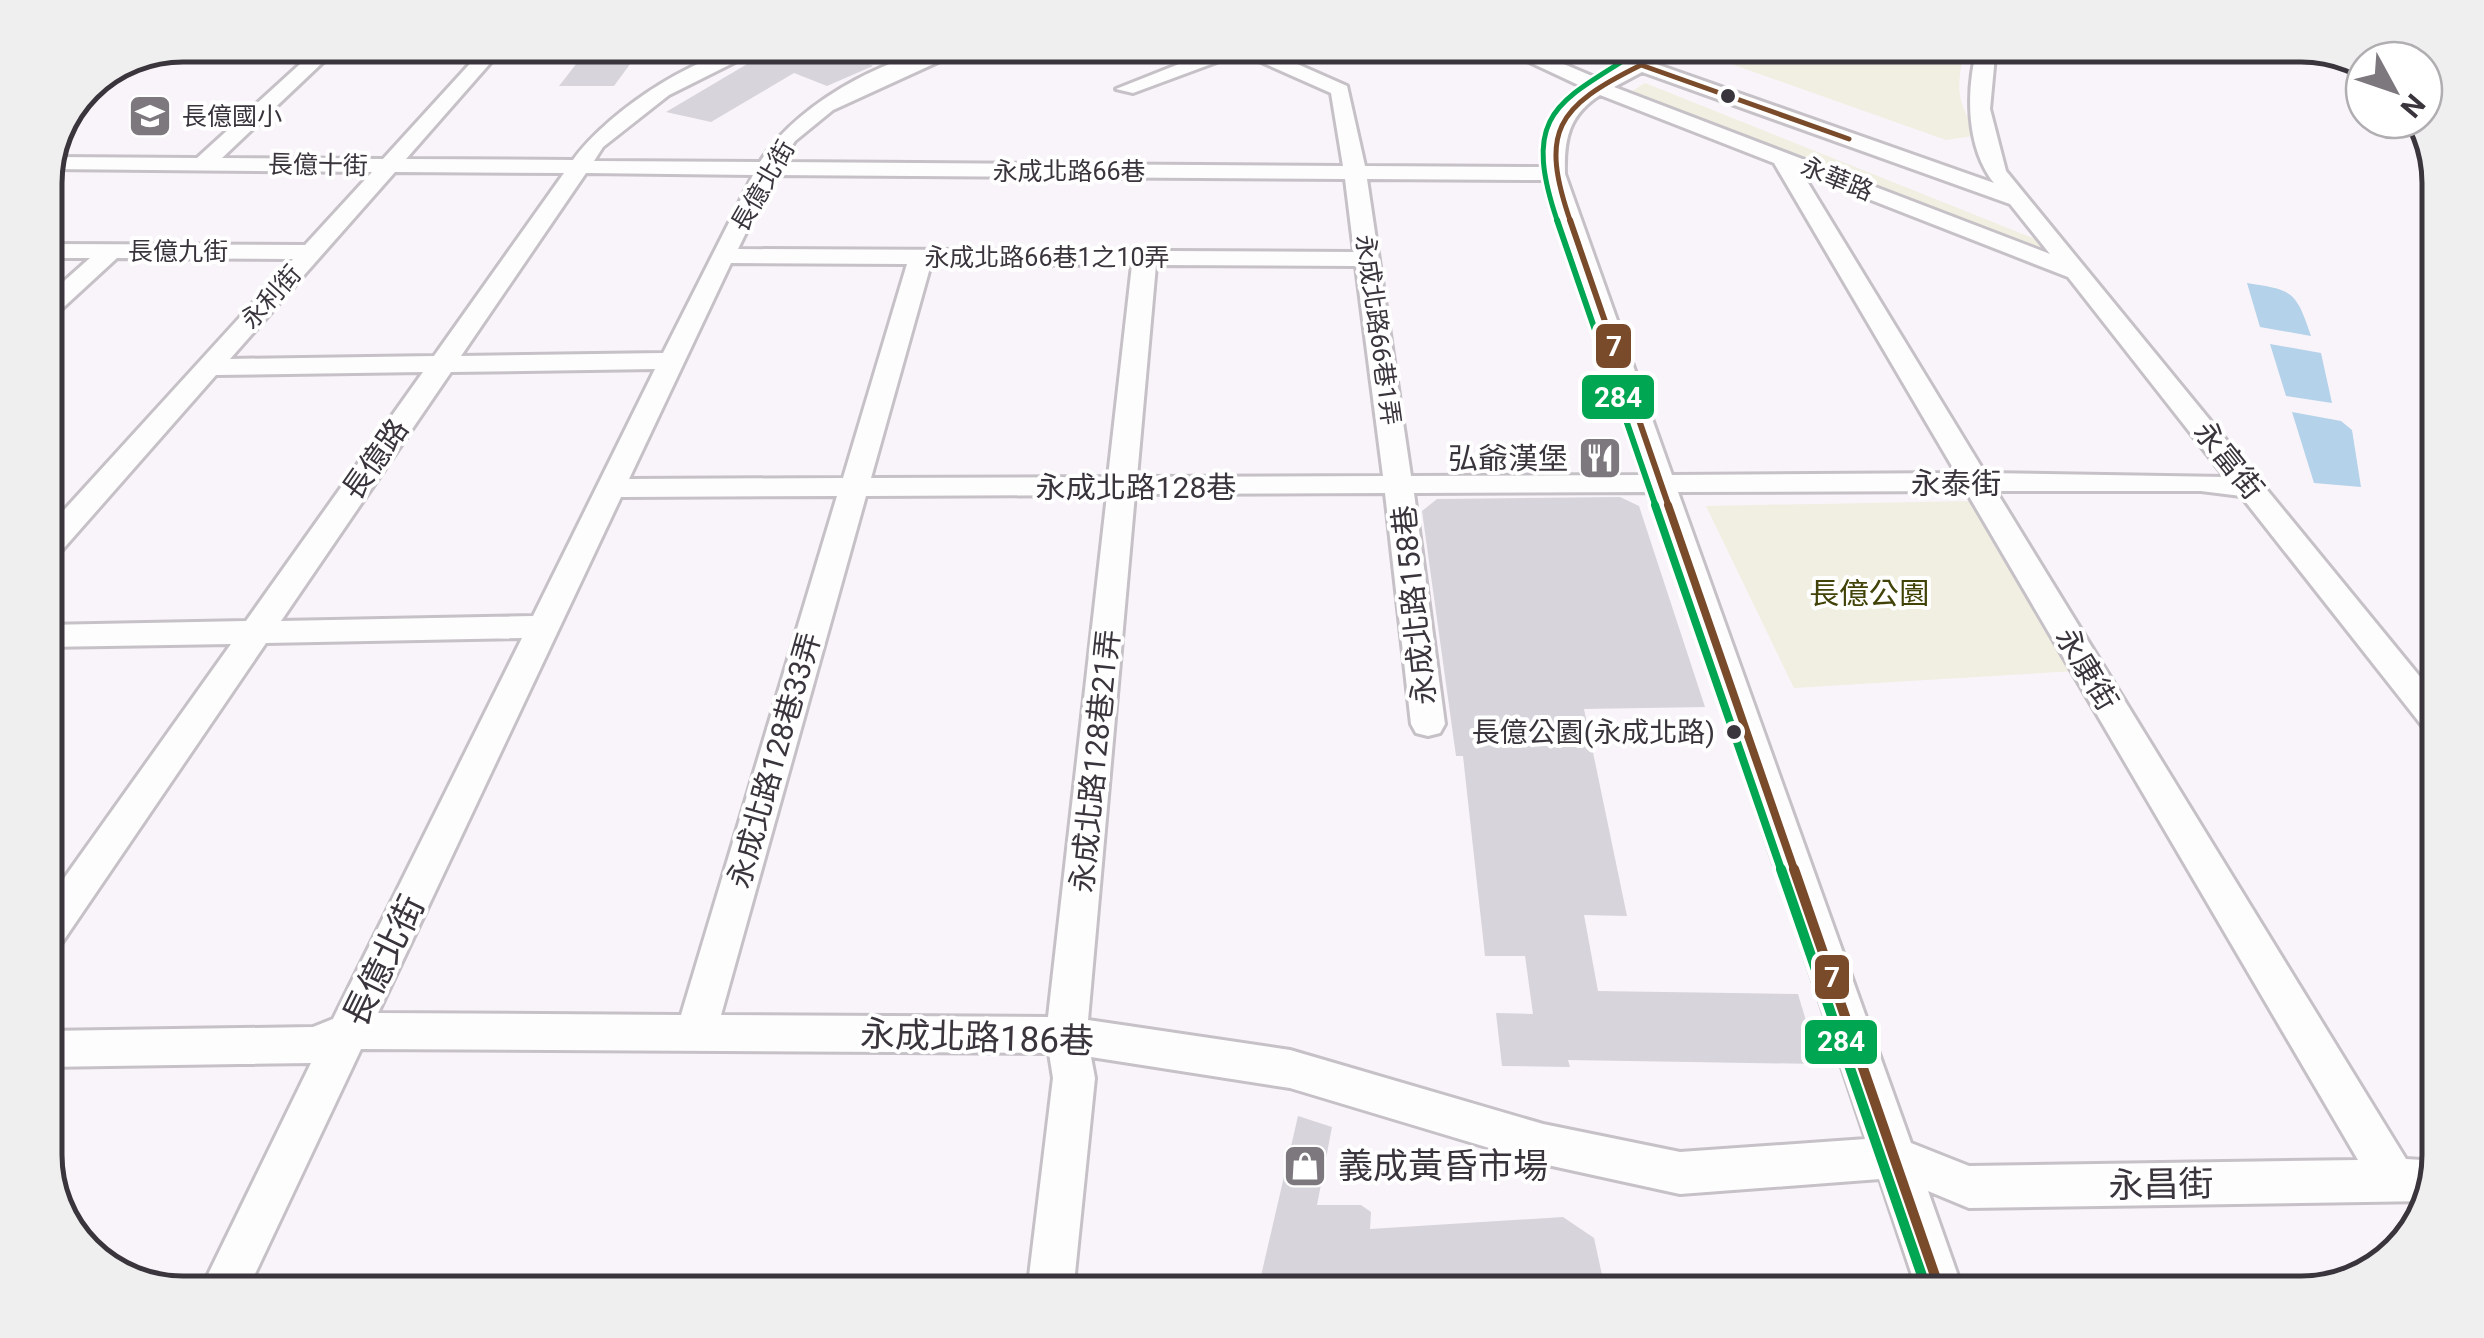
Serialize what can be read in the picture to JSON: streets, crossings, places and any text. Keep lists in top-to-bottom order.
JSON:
{
  "streets": {
    "street": [
      "長億十街",
      "永成北路66巷",
      "永華路",
      "長億北街",
      "長億九街",
      "永成北路66巷1之10弄",
      "永利街",
      "永成北路66巷1弄",
      "長億路",
      "永富街",
      "永泰街",
      "永成北路128巷",
      "永成北路158巷",
      "永康街",
      "永成北路128巷33弄",
      "永成北路128巷21弄",
      "永成北路186巷",
      "永昌街"
    ]
  },
  "crossings": [
    ["長億十街", "永成北路66巷"],
    ["長億十街", "永利街"],
    ["長億十街", "長億路"],
    ["永成北路66巷", "長億北街"],
    ["永成北路66巷", "永成北路66巷1弄"],
    ["永成北路66巷", "長億路"],
    ["永華路", "永富街"],
    ["永華路", "永康街"],
    ["長億北街", "永成北路66巷1之10弄"],
    ["長億北街", "永成北路128巷"],
    ["長億北街", "永成北路186巷"],
    ["長億九街", "永利街"],
    ["永成北路66巷1之10弄", "永成北路66巷1弄"],
    ["永成北路66巷1之10弄", "永成北路128巷33弄"],
    ["永成北路66巷1之10弄", "永成北路128巷21弄"],
    ["永成北路66巷1弄", "永成北路128巷"],
    ["永成北路66巷1弄", "永成北路158巷"],
    ["永富街", "永泰街"],
    ["永泰街", "永成北路128巷"],
    ["永泰街", "永康街"],
    ["永成北路128巷", "永成北路158巷"],
    ["永成北路128巷", "永成北路128巷33弄"],
    ["永成北路128巷", "永成北路128巷21弄"],
    ["永康街", "永昌街"],
    ["永成北路128巷33弄", "永成北路186巷"],
    ["永成北路128巷21弄", "永成北路186巷"],
    ["永成北路186巷", "永昌街"]
  ],
  "parks": ["長億公園"],
  "places": {
    "school or university": ["長億國小"],
    "restaurant": ["弘爺漢堡"],
    "other": ["長億公園(永成北路)"],
    "shop": ["義成黃昏市場"]
  },
  "lines": ["transit line 284", "transit line 7"],
  "north": "bottom right"
}
